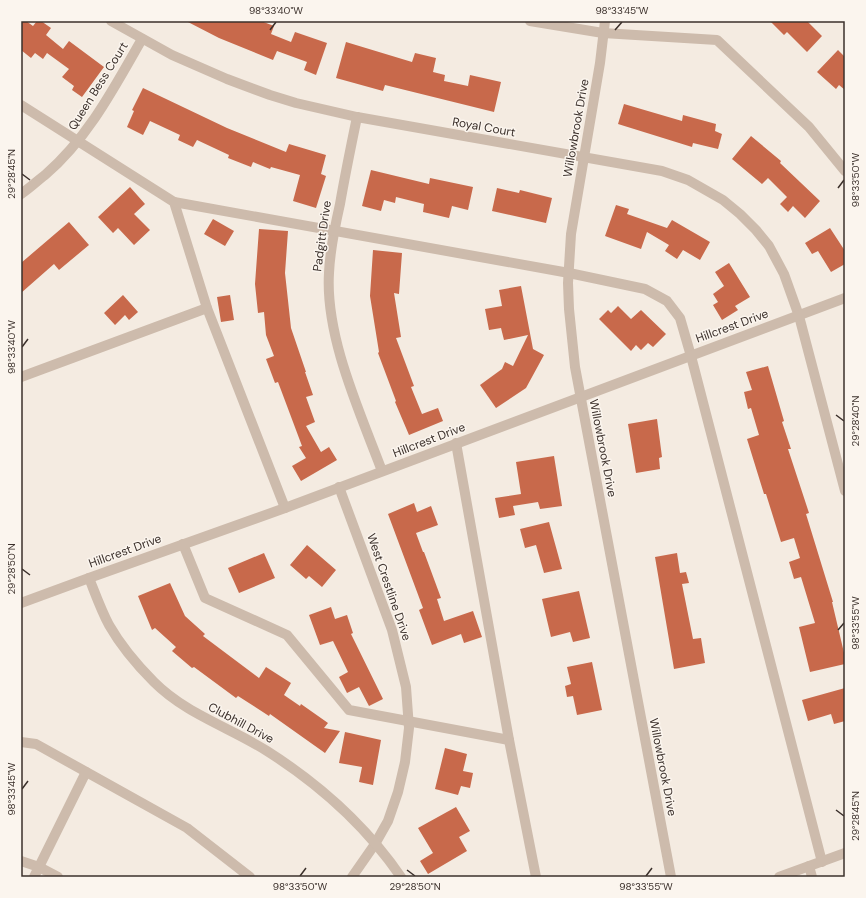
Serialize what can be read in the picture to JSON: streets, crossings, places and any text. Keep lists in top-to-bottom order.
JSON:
{
  "streets": {
    "street": [
      "Queen Bess Court",
      "Royal Court",
      "Willowbrook Drive",
      "Padgitt Drive",
      "Hillcrest Drive",
      "West Crestline Drive",
      "Clubhill Drive"
    ]
  },
  "crossings": [
    ["Queen Bess Court", "Royal Court"],
    ["Royal Court", "Willowbrook Drive"],
    ["Royal Court", "Padgitt Drive"],
    ["Royal Court", "Hillcrest Drive"],
    ["Willowbrook Drive", "Hillcrest Drive"],
    ["Padgitt Drive", "Hillcrest Drive"],
    ["Hillcrest Drive", "West Crestline Drive"],
    ["Hillcrest Drive", "Clubhill Drive"],
    ["West Crestline Drive", "Clubhill Drive"]
  ],
  "coordinates": [
    "98°33'40\"W",
    "98°33'45\"W",
    "29°28'45\"N",
    "98°33'50\"W",
    "29°28'40\"N",
    "29°28'50\"N",
    "98°33'55\"W"
  ]
}
